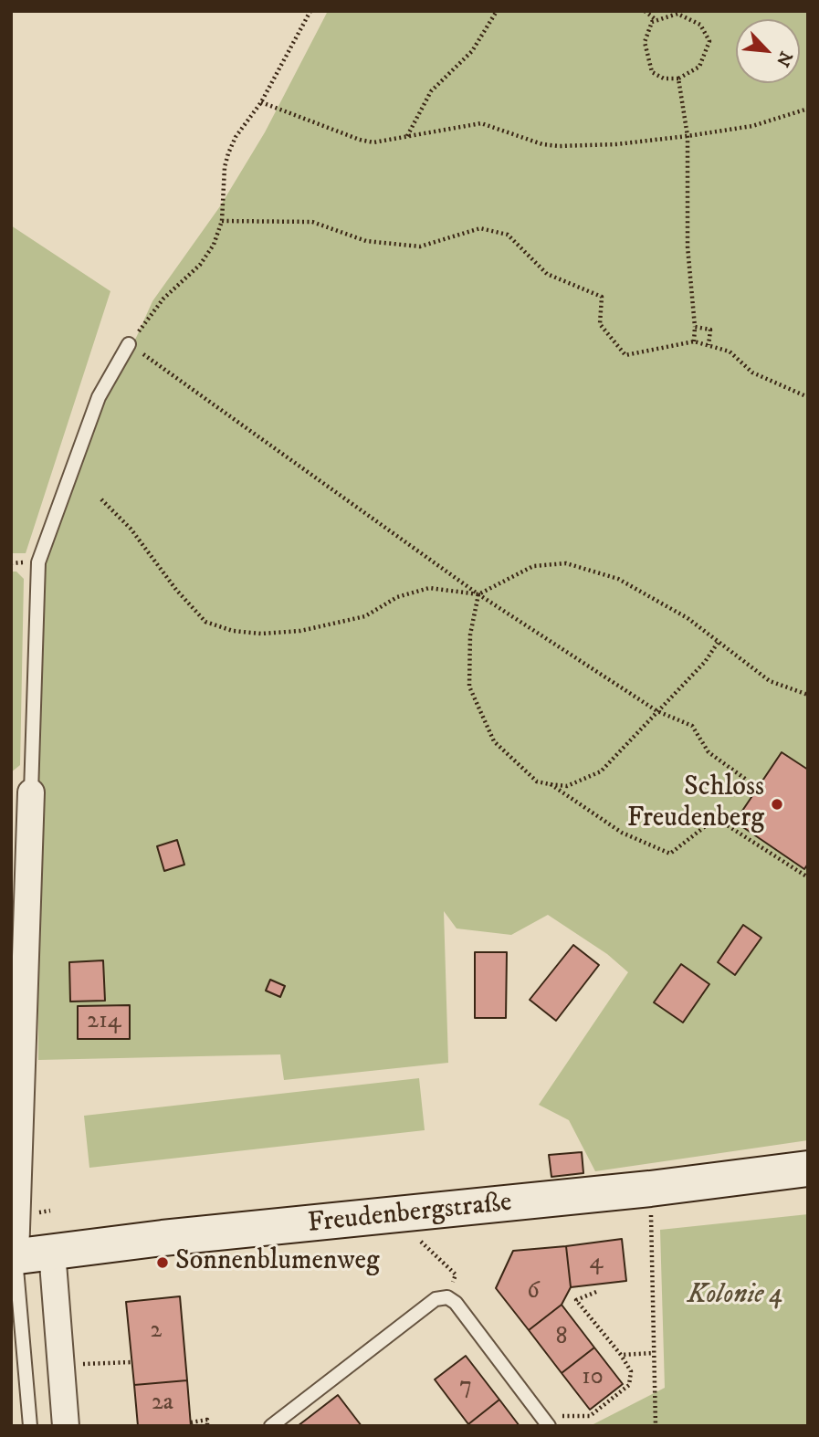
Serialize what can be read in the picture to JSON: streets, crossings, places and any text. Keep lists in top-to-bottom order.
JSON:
{
  "streets": {
    "street": ["Freudenbergstraße"]
  },
  "parks": ["Kolonie 4"],
  "places": ["Schloss Freudenberg", "Sonnenblumenweg"],
  "house_numbers": [
    "214",
    "4",
    "6",
    "2",
    "8",
    "10",
    "7",
    "2a"
  ],
  "north": "bottom right"
}
